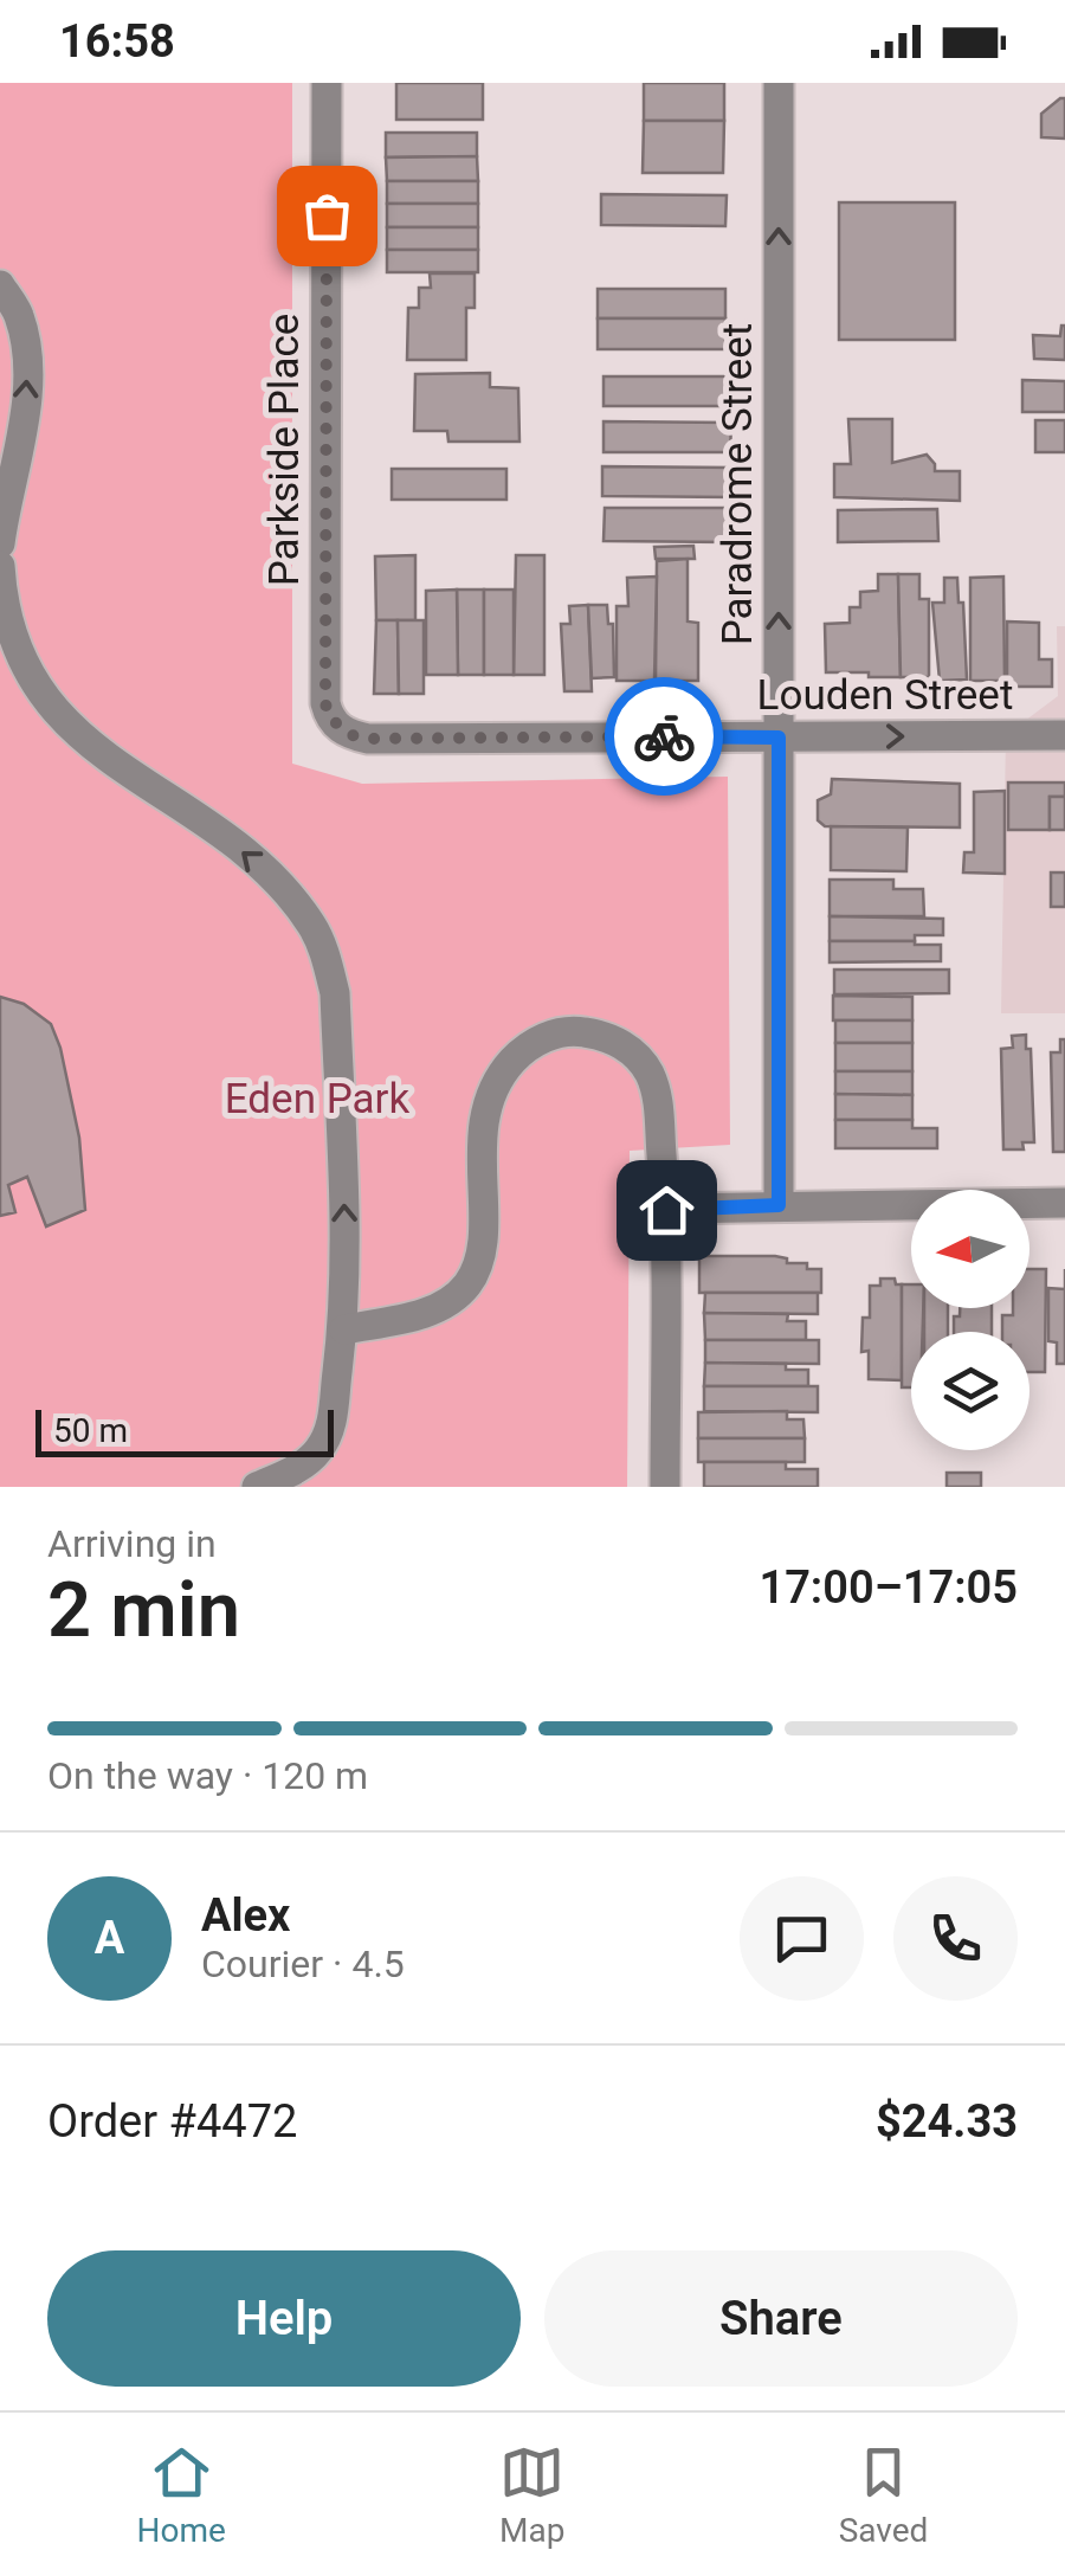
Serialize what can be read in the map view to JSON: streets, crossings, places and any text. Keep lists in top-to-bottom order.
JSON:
{
  "streets": {
    "street": ["Parkside Place", "Paradrome Street", "Louden Street"]
  },
  "crossings": [
    ["Parkside Place", "Louden Street"],
    ["Paradrome Street", "Louden Street"]
  ],
  "one_way": ["Paradrome Street", "Louden Street"],
  "parks": ["Eden Park"],
  "scale_bar": "50 m",
  "north": "left",
  "page": {
    "status": "16:58",
    "scale": "50 m",
    "heading": ["2 min", "Arriving in", "17:00–17:05"],
    "panel": [
      "Alex",
      "Courier · 4.5",
      "Order #4472",
      "$24.33"
    ],
    "bar": "On the way · 120 m",
    "round": "A",
    "buttons": ["Help", "Share"],
    "tabs": ["Home", "Map", "Saved"]
  }
}
